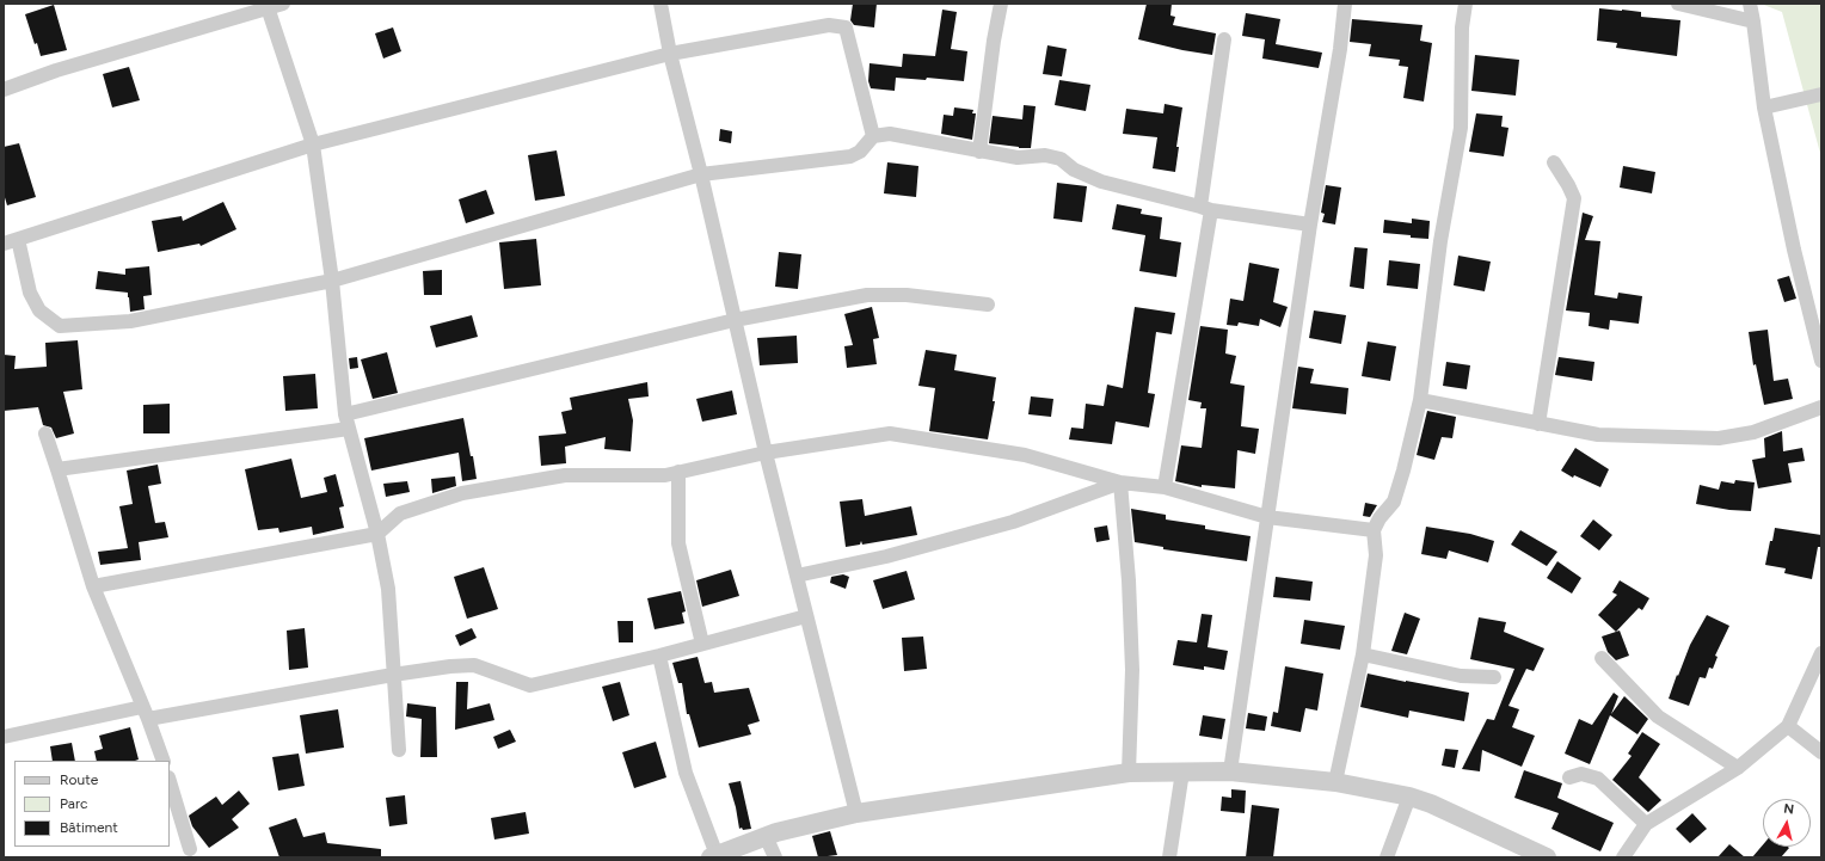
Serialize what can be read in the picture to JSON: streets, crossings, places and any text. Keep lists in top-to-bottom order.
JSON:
{
  "legend": ["Route", "Parc", "Bâtiment"],
  "north": "top"
}
